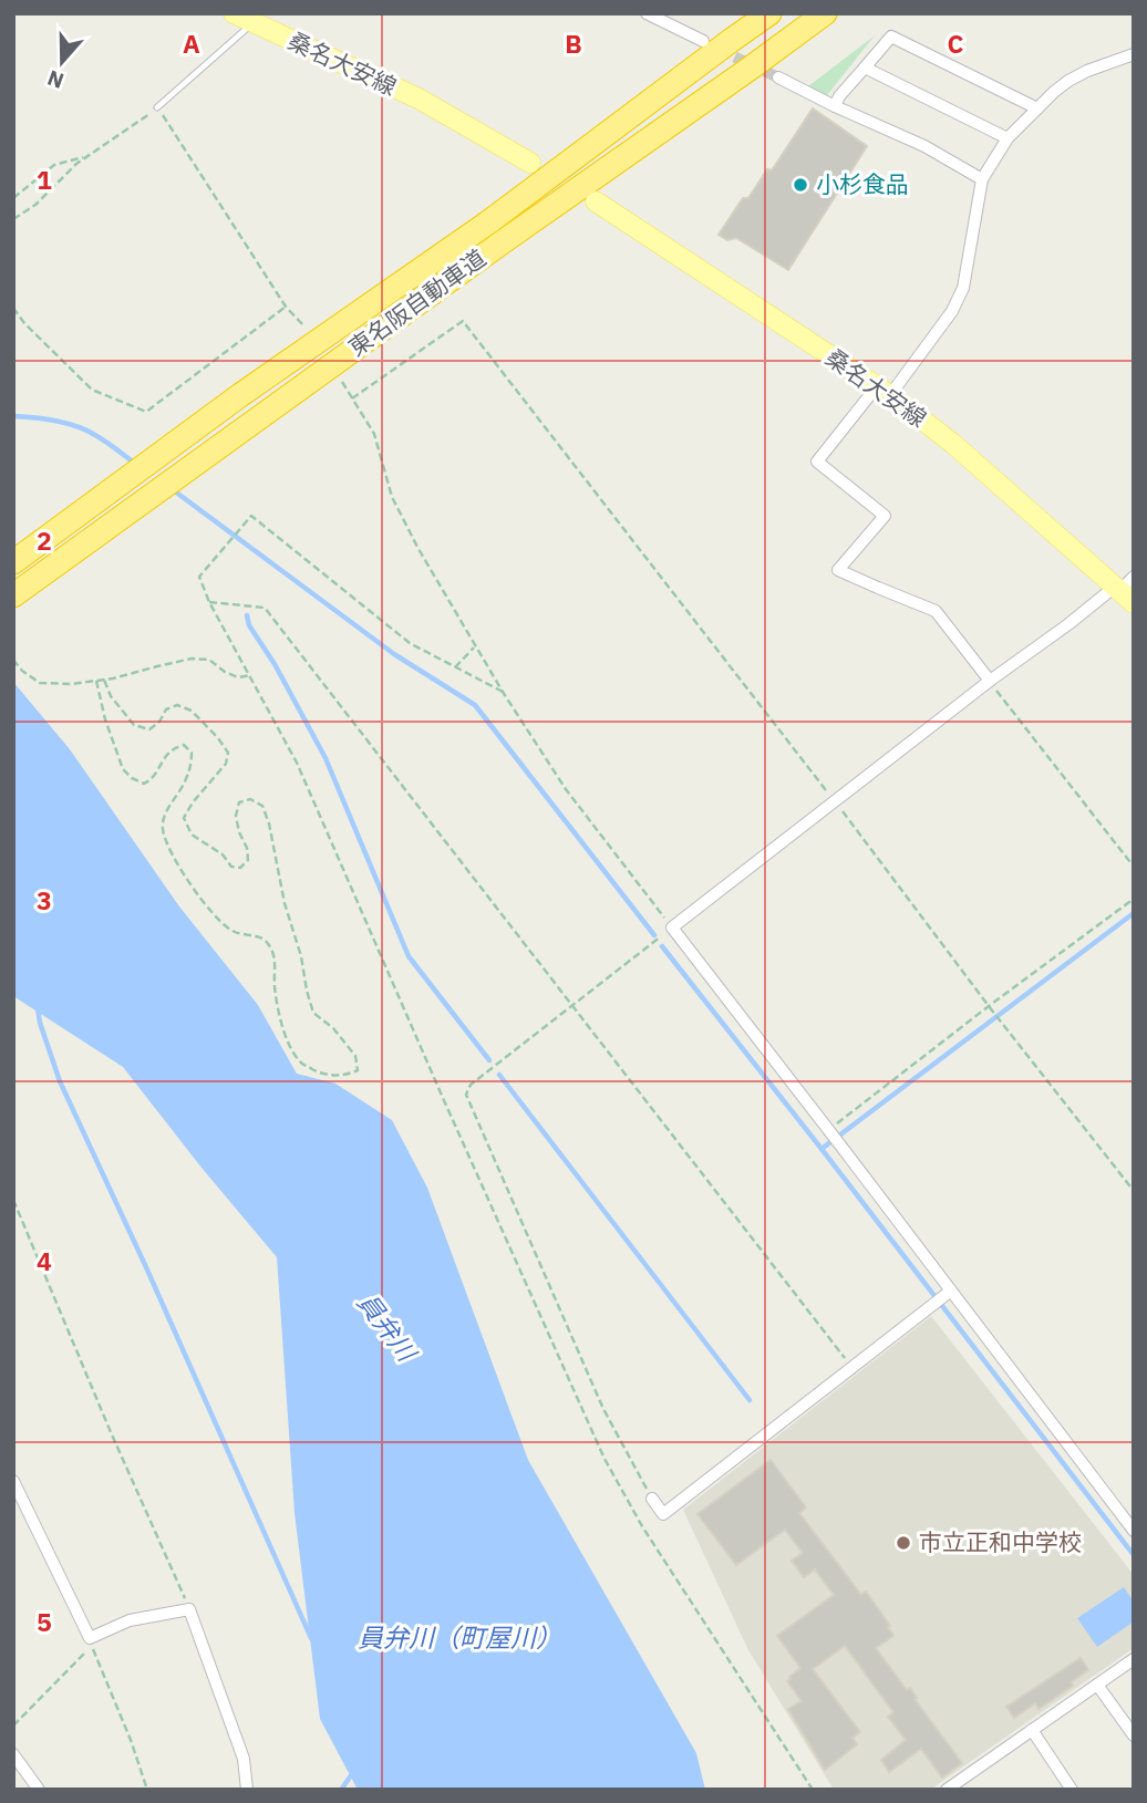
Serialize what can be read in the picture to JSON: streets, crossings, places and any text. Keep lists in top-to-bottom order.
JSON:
{
  "streets": {
    "highway": ["東名阪自動車道"],
    "main road": ["桑名大安線"]
  },
  "water": ["員弁川", "員弁川（町屋川）"],
  "places": ["小杉食品", "市立正和中学校"],
  "north": "bottom",
  "grid": {
    "columns": ["A", "B", "C"],
    "rows": [
      "1",
      "2",
      "3",
      "4",
      "5"
    ]
  }
}
